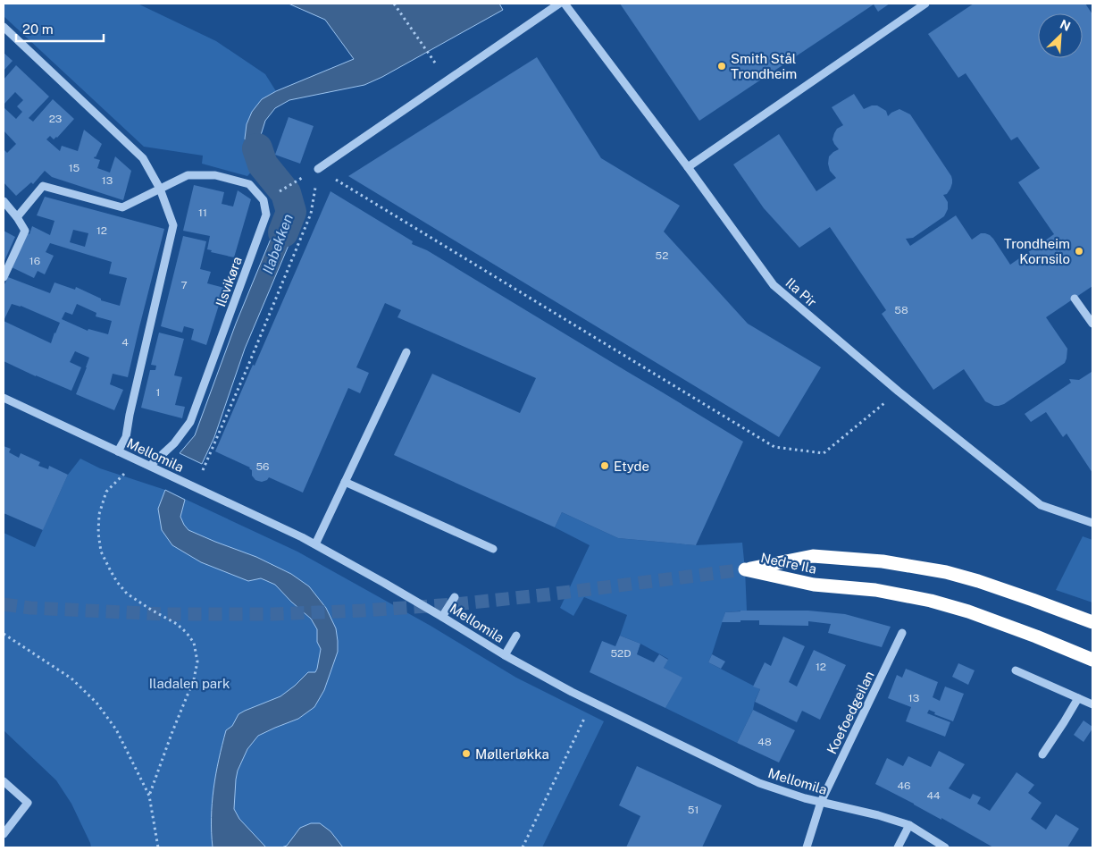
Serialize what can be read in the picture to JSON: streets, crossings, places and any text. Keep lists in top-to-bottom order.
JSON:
{
  "streets": {
    "highway": ["Nedre Ila"],
    "street": [
      "Ilsvikøra",
      "Ila Pir",
      "Mellomila",
      "Koefoedgeilan"
    ]
  },
  "crossings": [
    ["Ilsvikøra", "Mellomila"],
    ["Mellomila", "Koefoedgeilan"]
  ],
  "water": ["Ilabekken"],
  "parks": ["Iladalen park"],
  "places": [
    "Smith Stål Trondheim",
    "Trondheim Kornsilo",
    "Etyde",
    "Møllerløkka"
  ],
  "house_numbers": [
    "23",
    "15",
    "13",
    "11",
    "12",
    "52",
    "16",
    "7",
    "58",
    "4",
    "1",
    "56",
    "52D",
    "12",
    "13",
    "48",
    "46",
    "44",
    "51"
  ],
  "scale_bar": "20 m",
  "north": "top right"
}
